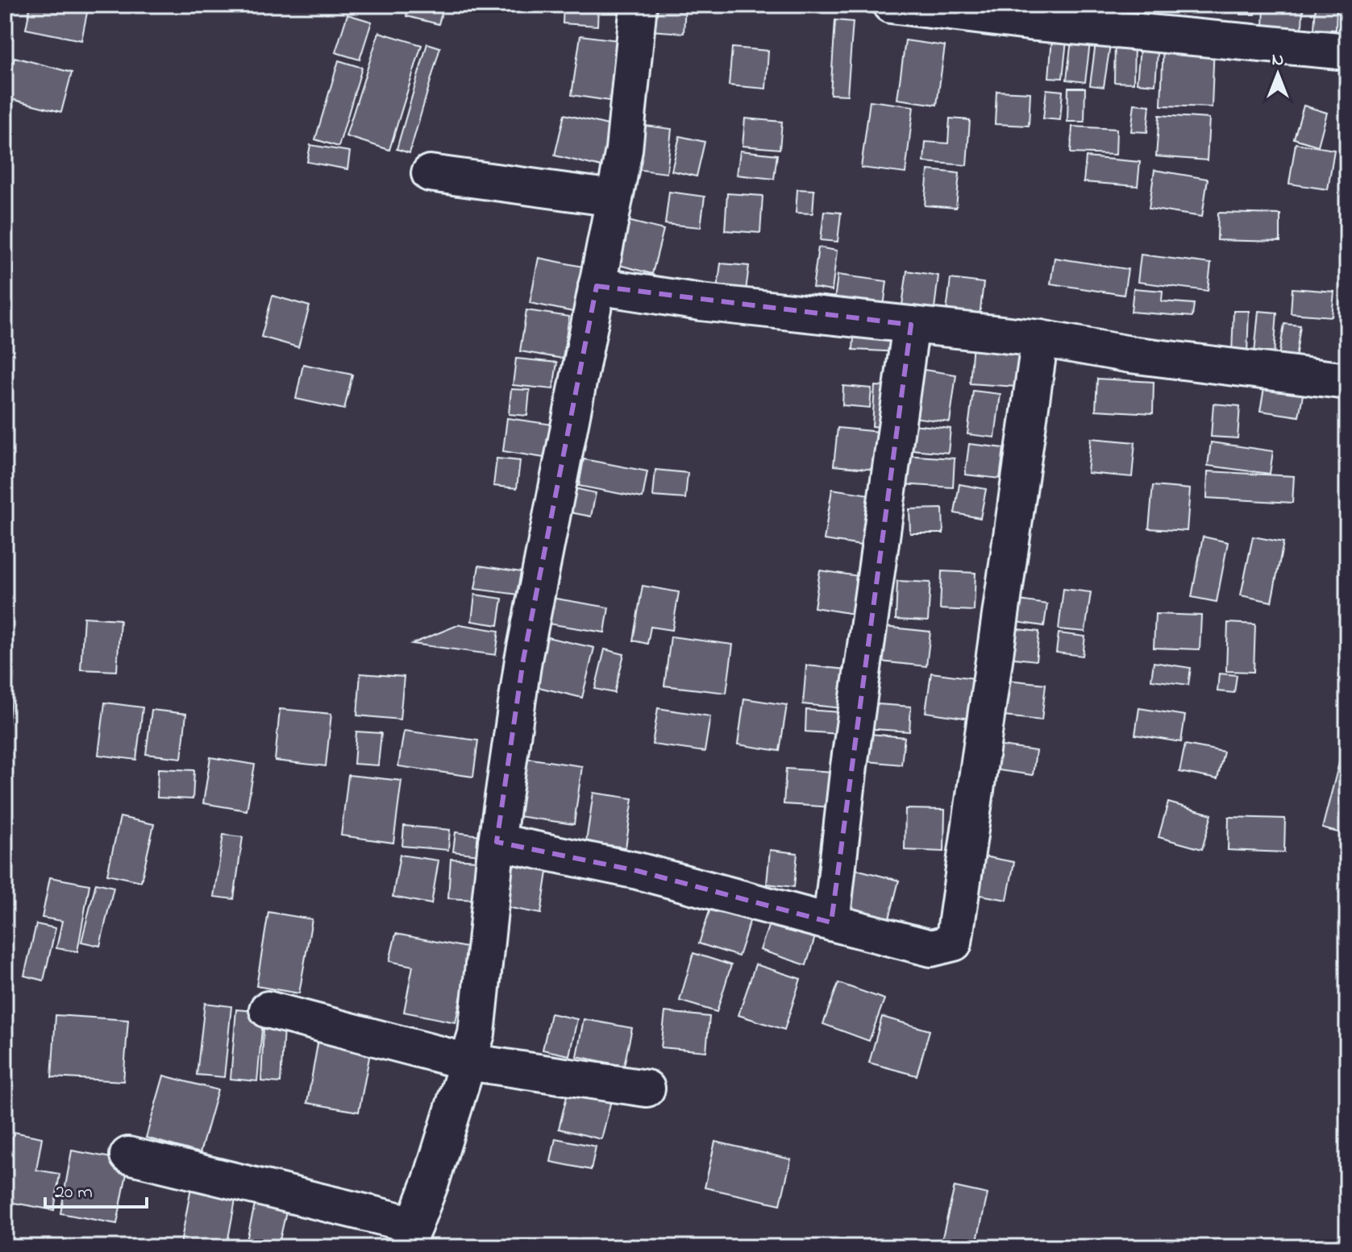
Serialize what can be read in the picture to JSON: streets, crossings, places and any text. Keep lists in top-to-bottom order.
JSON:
{
  "scale_bar": "20 m",
  "north": "top"
}
